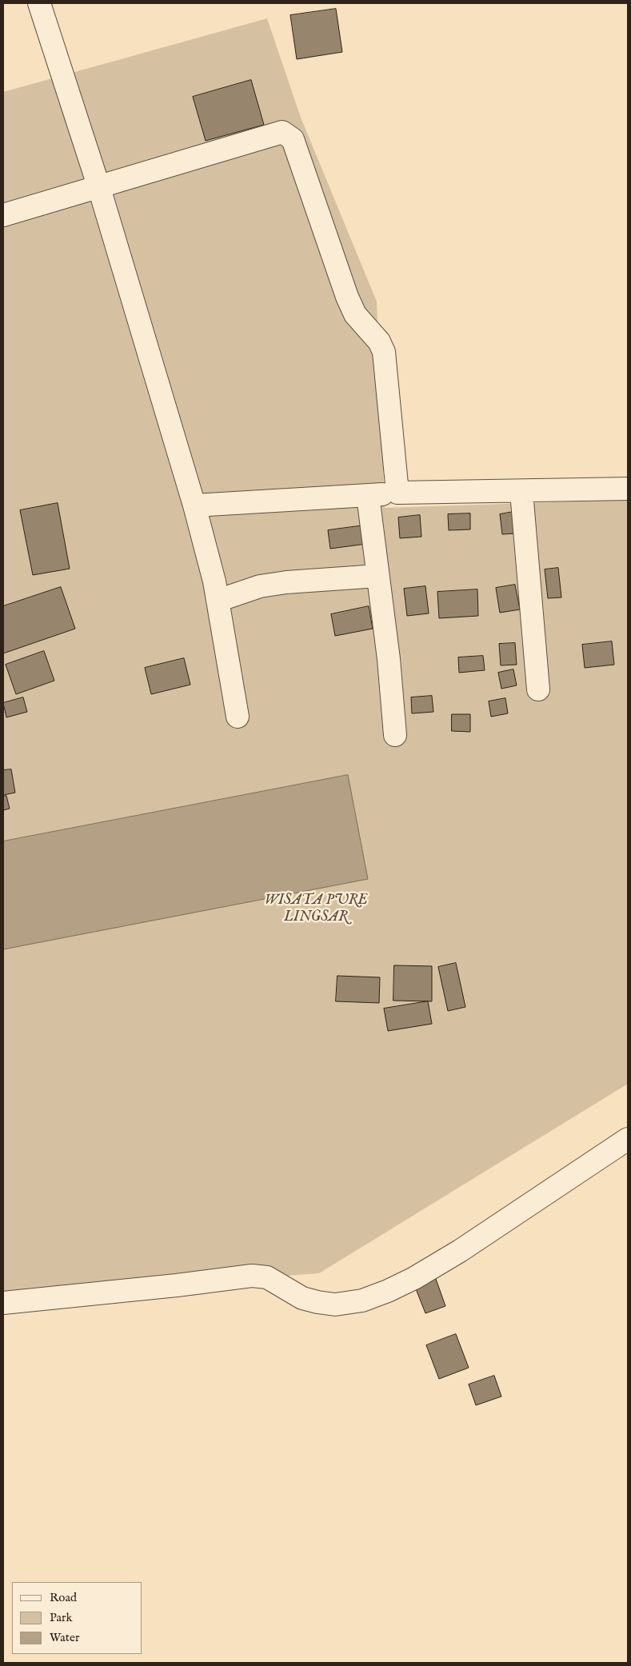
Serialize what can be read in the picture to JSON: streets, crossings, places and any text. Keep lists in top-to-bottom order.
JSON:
{
  "parks": ["WISATA PURE LINGSAR"],
  "legend": ["Road", "Park", "Water"]
}
